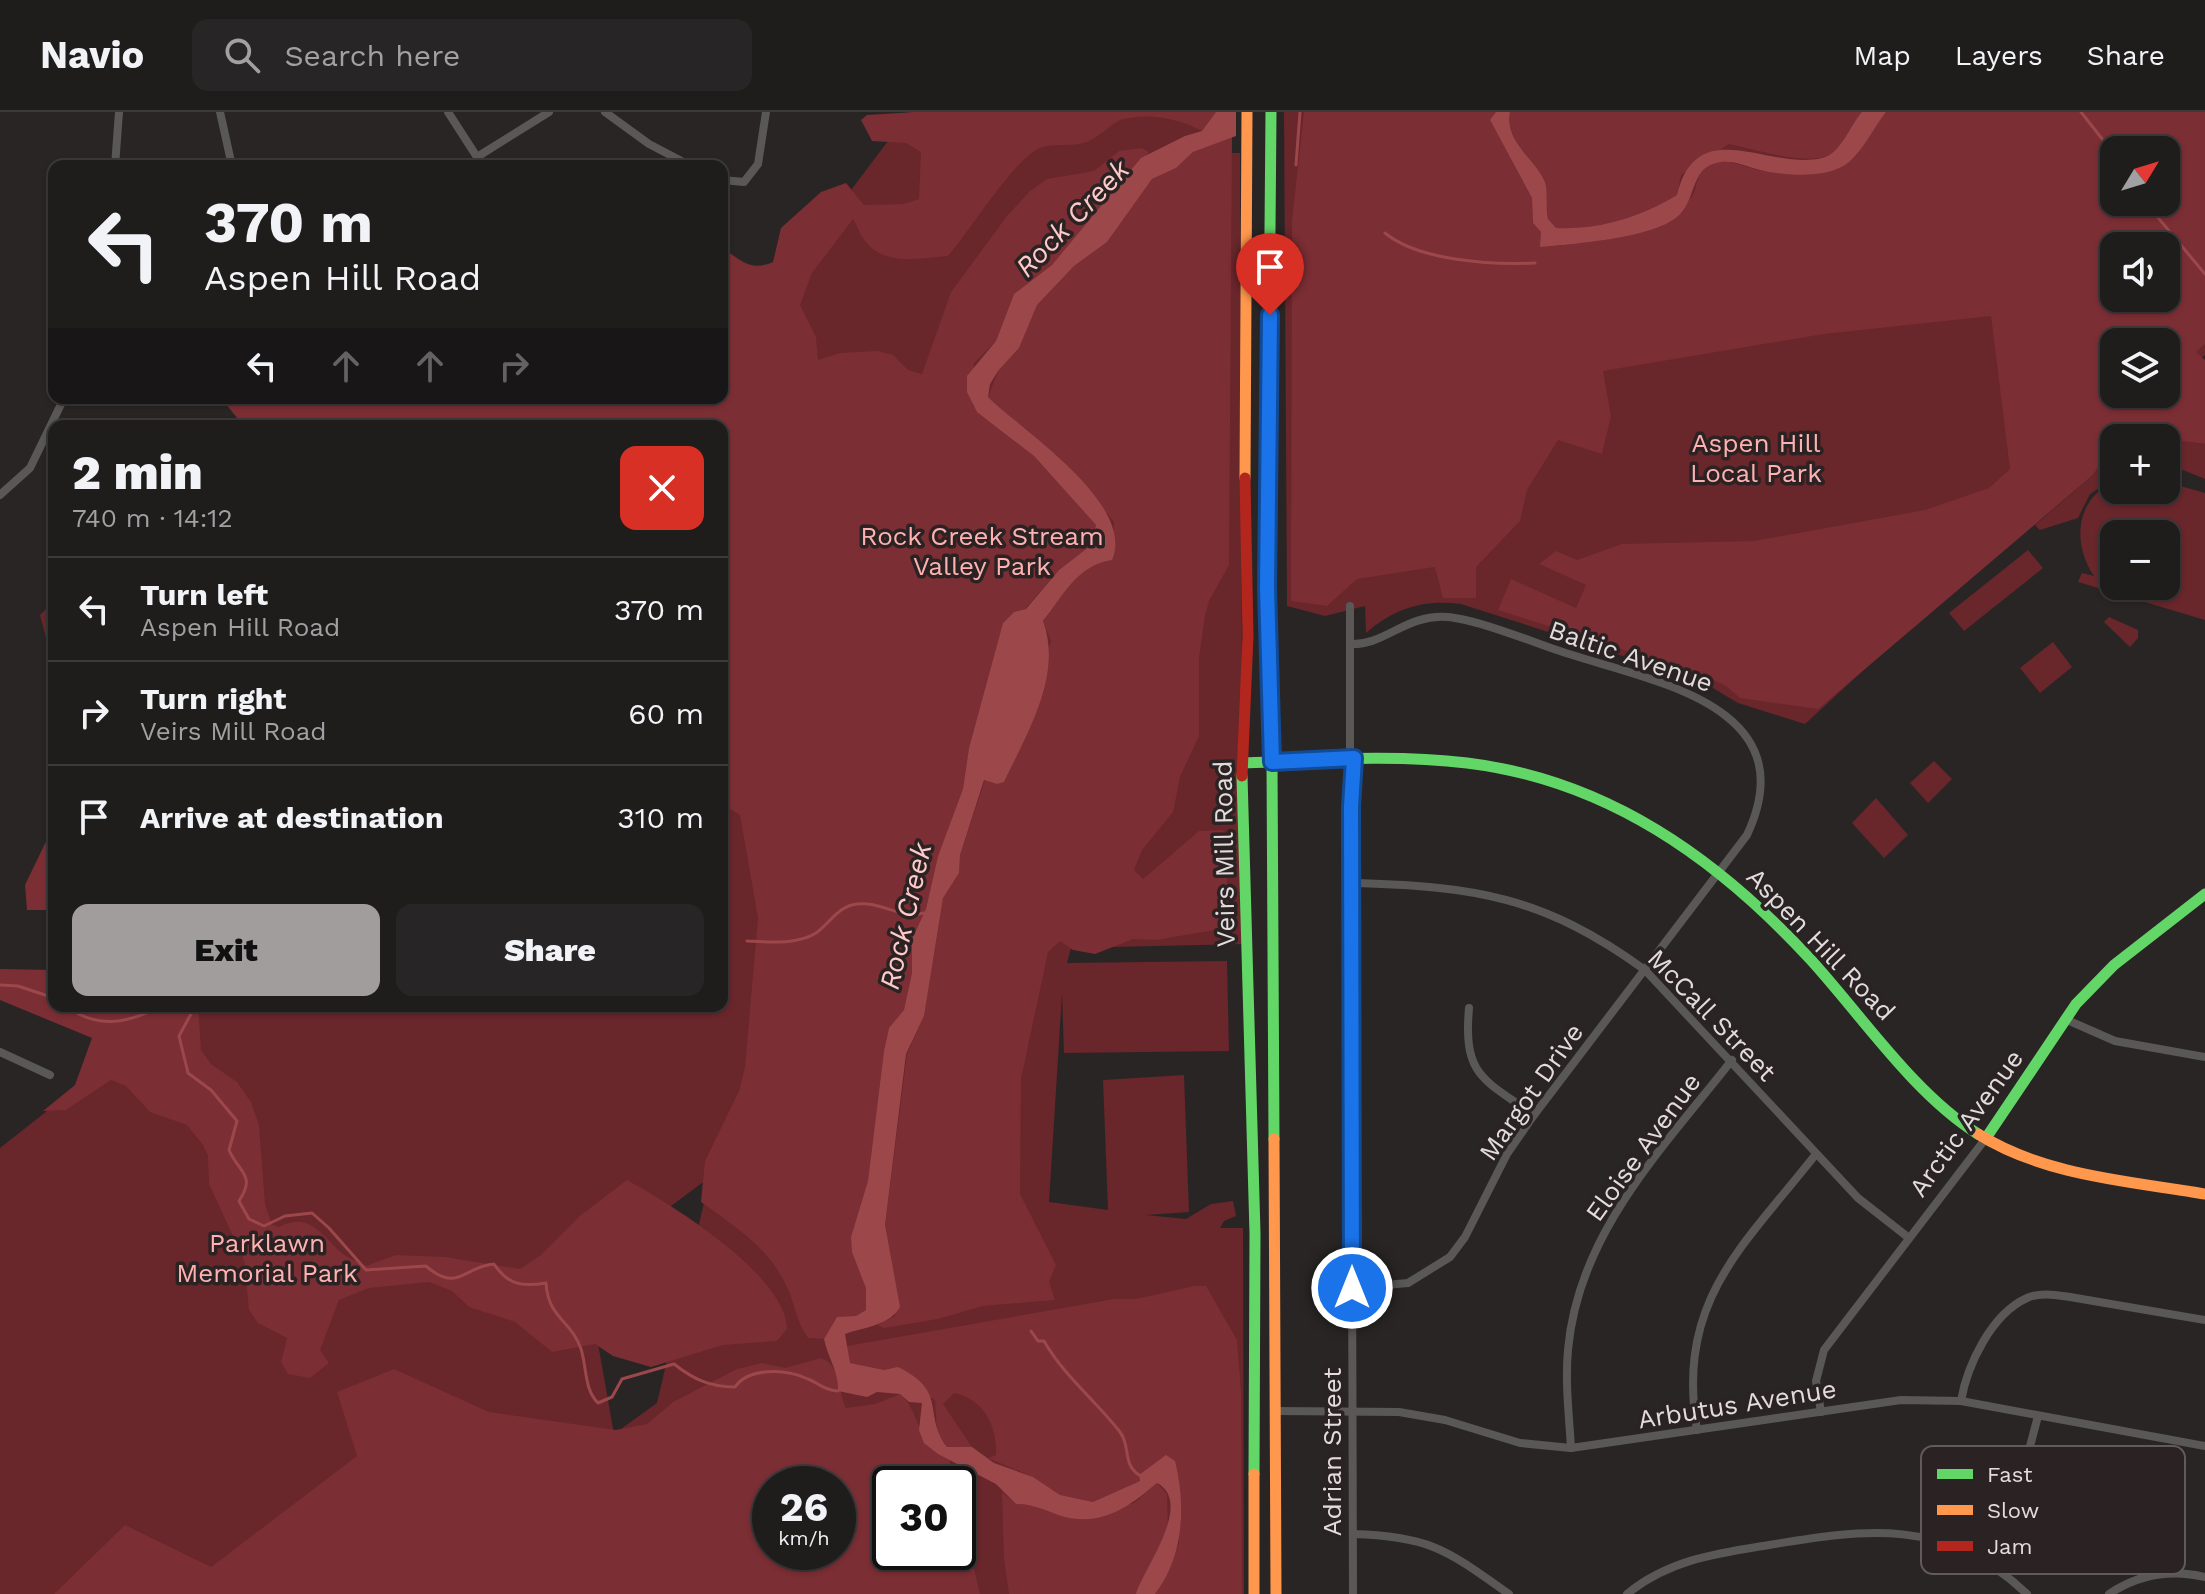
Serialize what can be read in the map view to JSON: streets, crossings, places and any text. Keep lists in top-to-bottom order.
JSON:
{
  "streets": {
    "main road": ["Veirs Mill Road", "Aspen Hill Road", "Arctic Avenue"],
    "street": [
      "Baltic Avenue",
      "McCall Street",
      "Margot Drive",
      "Eloise Avenue",
      "Arbutus Avenue",
      "Adrian Street"
    ]
  },
  "crossings": [
    ["Baltic Avenue", "Aspen Hill Road"],
    ["Baltic Avenue", "Margot Drive"],
    ["Baltic Avenue", "Adrian Street"],
    ["Veirs Mill Road", "Aspen Hill Road"],
    ["Veirs Mill Road", "Arbutus Avenue"],
    ["Aspen Hill Road", "Margot Drive"],
    ["Aspen Hill Road", "Arctic Avenue"],
    ["Aspen Hill Road", "Adrian Street"],
    ["McCall Street", "Margot Drive"],
    ["McCall Street", "Arctic Avenue"],
    ["McCall Street", "Eloise Avenue"],
    ["McCall Street", "Adrian Street"],
    ["Margot Drive", "Adrian Street"],
    ["Arctic Avenue", "Arbutus Avenue"],
    ["Eloise Avenue", "Arbutus Avenue"],
    ["Arbutus Avenue", "Adrian Street"]
  ],
  "water": ["Rock Creek"],
  "parks": ["Aspen Hill Local Park", "Rock Creek Stream Valley Park", "Parklawn Memorial Park"],
  "legend": ["Fast", "Slow", "Jam"],
  "north": "top right",
  "page": {
    "header": "Navio",
    "search": "Search here",
    "nav": ["Map", "Layers", "Share"],
    "map_buttons": ["+", "−"],
    "turn": ["370 m", "Aspen Hill Road"],
    "heading": ["2 min", "740 m · 14:12"],
    "list": [
      {
        "name": "Turn left",
        "note": "Aspen Hill Road",
        "value": "370 m"
      },
      {
        "name": "Turn right",
        "note": "Veirs Mill Road",
        "value": "60 m"
      },
      {
        "name": "Arrive at destination",
        "value": "310 m"
      }
    ],
    "buttons": ["Exit", "Share"],
    "speed": "26 km/h",
    "limit": "30"
  }
}
